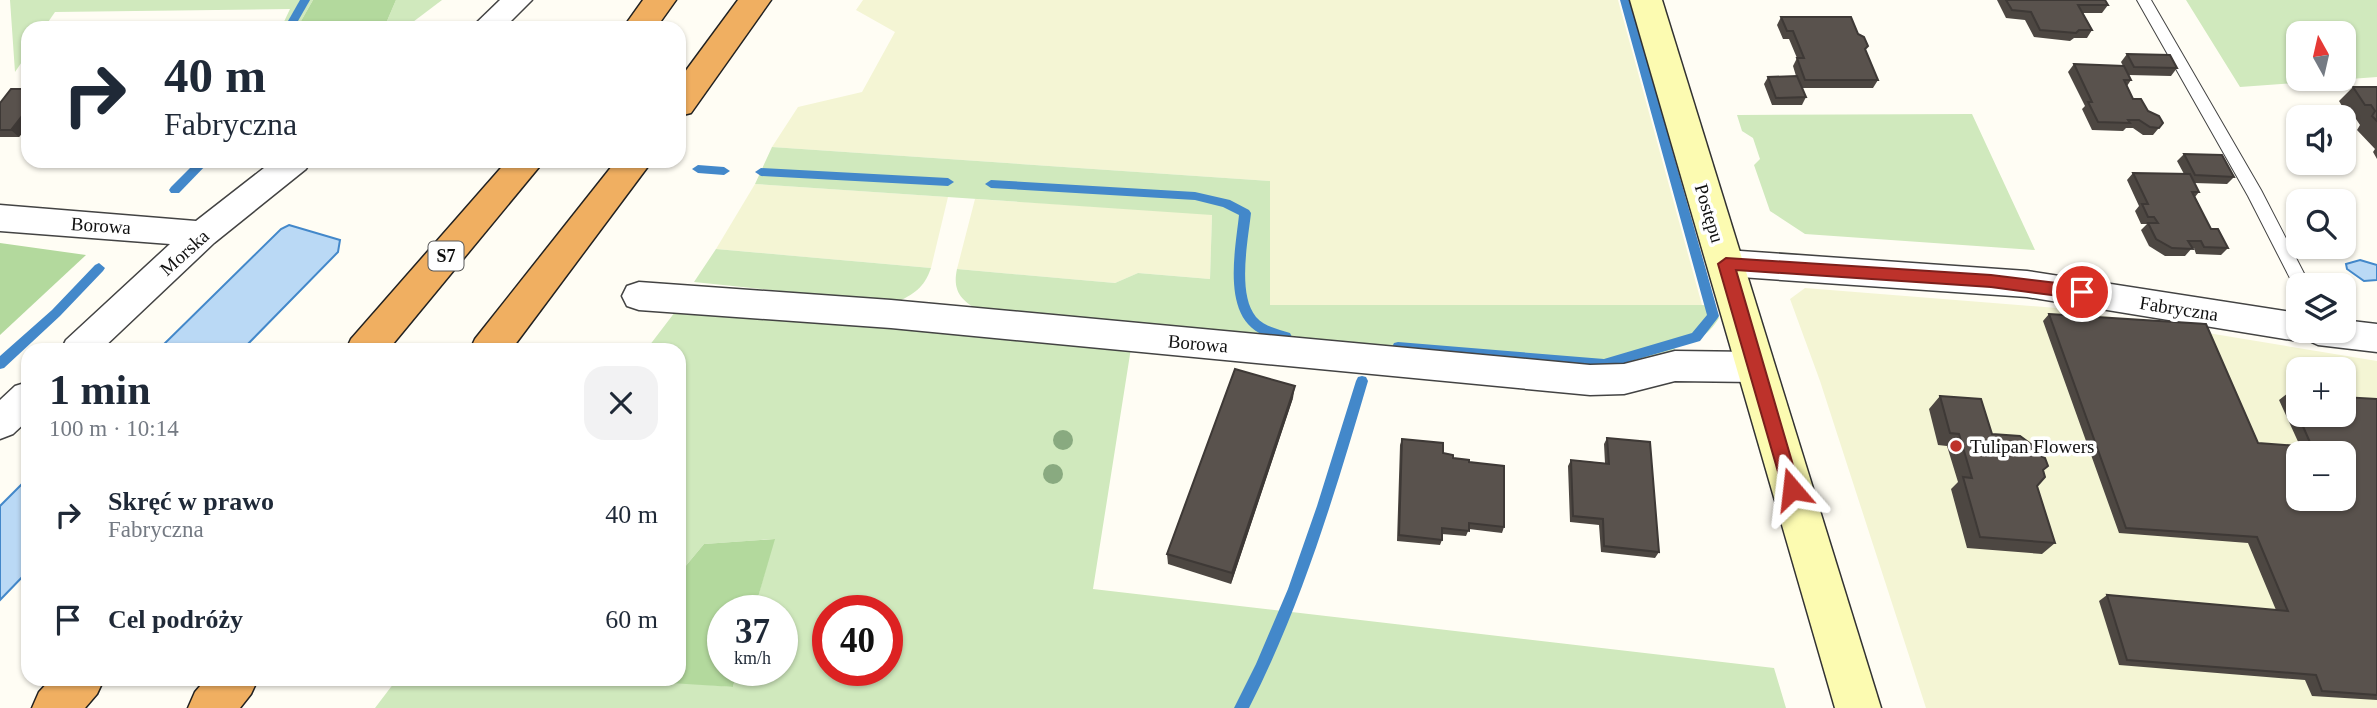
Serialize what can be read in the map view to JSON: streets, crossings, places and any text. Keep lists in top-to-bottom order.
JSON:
{
  "streets": {
    "highway": ["S7"],
    "street": [
      "Postępu",
      "Borowa",
      "Morska",
      "Fabryczna"
    ]
  },
  "crossings": [
    ["Postępu", "Borowa"],
    ["Postępu", "Fabryczna"],
    ["Borowa", "Morska"]
  ],
  "places": ["Tulipan Flowers"],
  "north": "top",
  "page": {
    "map_buttons": ["+", "−"],
    "turn": ["40 m", "Fabryczna"],
    "heading": ["1 min", "100 m · 10:14"],
    "list": [
      {
        "name": "Skręć w prawo",
        "note": "Fabryczna",
        "value": "40 m"
      },
      {
        "name": "Cel podróży",
        "value": "60 m"
      }
    ],
    "speed": "37 km/h",
    "limit": "40"
  }
}
